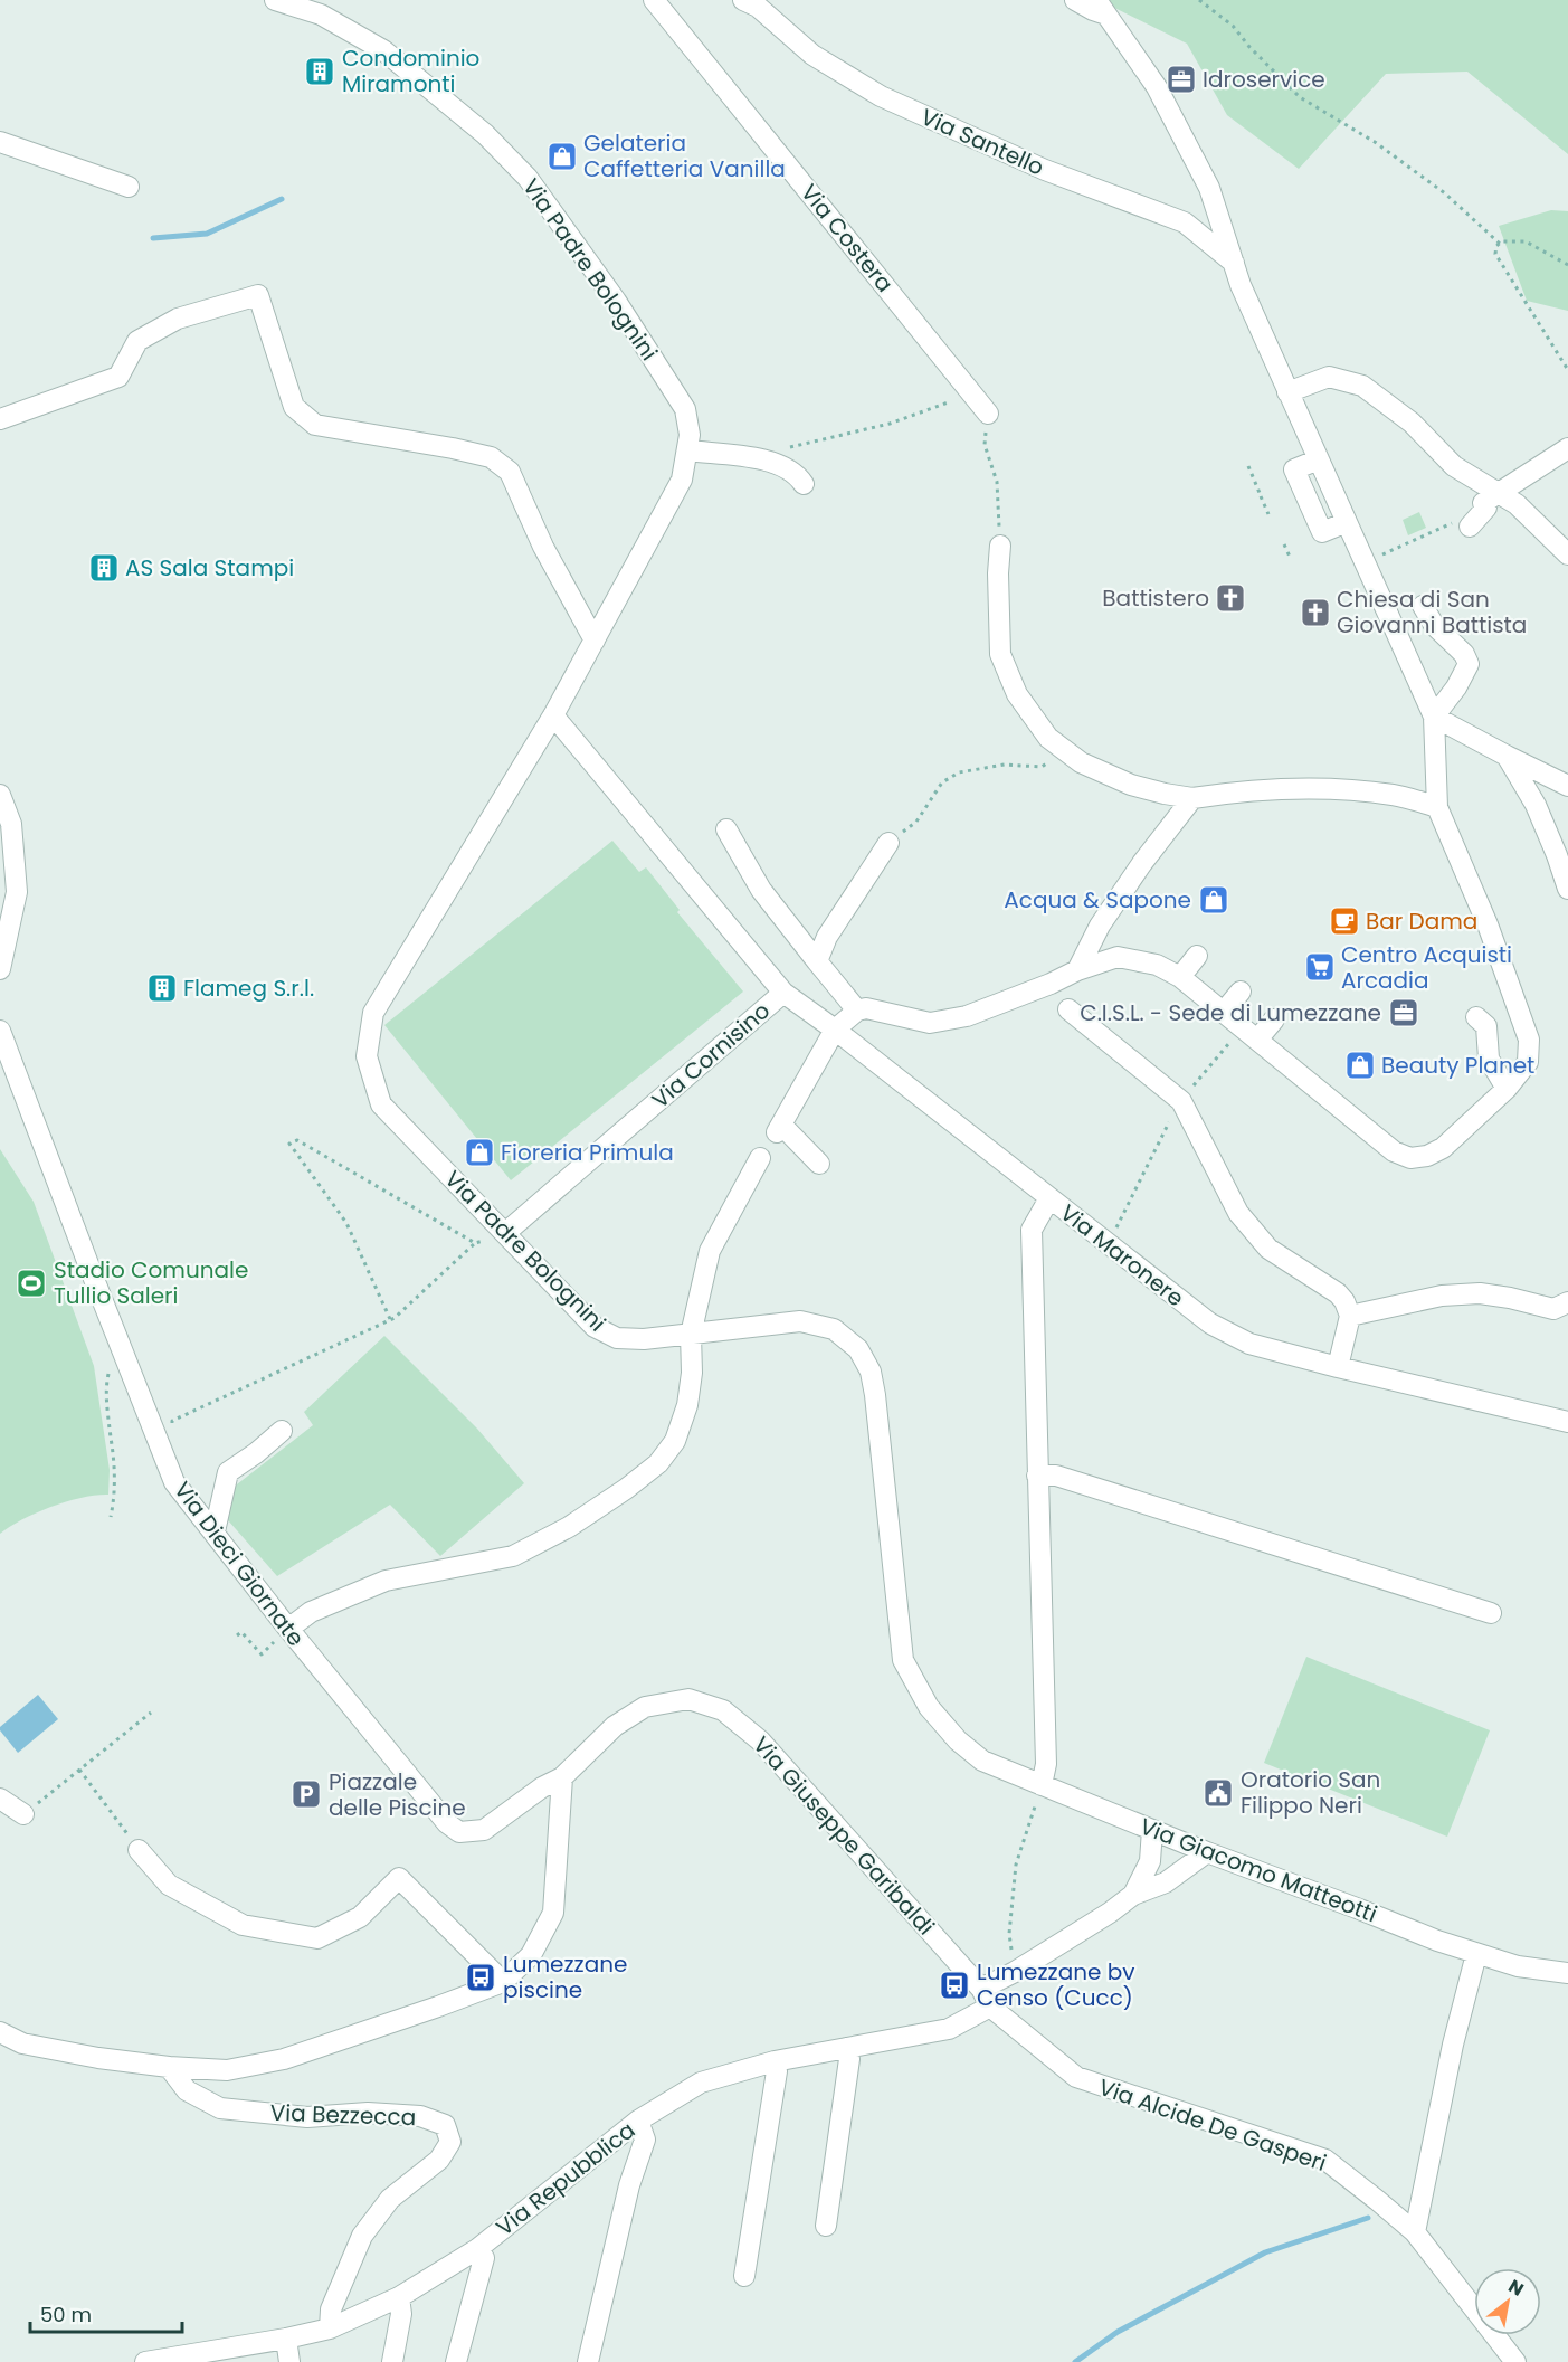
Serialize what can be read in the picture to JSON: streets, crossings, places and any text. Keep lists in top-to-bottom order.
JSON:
{
  "streets": {
    "street": [
      "Via Santello",
      "Via Costera",
      "Via Padre Bolognini",
      "Via Cornisino",
      "Via Maronere",
      "Via Dieci Giornate",
      "Via Giuseppe Garibaldi",
      "Via Giacomo Matteotti",
      "Via Bezzecca",
      "Via Alcide De Gasperi",
      "Via Repubblica"
    ]
  },
  "crossings": [
    ["Via Padre Bolognini", "Via Cornisino"],
    ["Via Padre Bolognini", "Via Maronere"],
    ["Via Padre Bolognini", "Via Giacomo Matteotti"],
    ["Via Cornisino", "Via Maronere"],
    ["Via Maronere", "Via Giacomo Matteotti"],
    ["Via Dieci Giornate", "Via Giuseppe Garibaldi"],
    ["Via Giuseppe Garibaldi", "Via Alcide De Gasperi"],
    ["Via Giuseppe Garibaldi", "Via Repubblica"],
    ["Via Bezzecca", "Via Repubblica"],
    ["Via Alcide De Gasperi", "Via Repubblica"]
  ],
  "places": {
    "building": ["Condominio Miramonti", "AS Sala Stampi", "Flameg S.r.l."],
    "office": ["Idroservice", "C.I.S.L. - Sede di Lumezzane"],
    "shop": [
      "Gelateria Caffetteria Vanilla",
      "Acqua & Sapone",
      "Beauty Planet",
      "Fioreria Primula"
    ],
    "church": ["Battistero", "Chiesa di San Giovanni Battista"],
    "cafe": ["Bar Dama"],
    "supermarket": ["Centro Acquisti Arcadia"],
    "sports": ["Stadio Comunale Tullio Saleri"],
    "public building": ["Oratorio San Filippo Neri"],
    "parking": ["Piazzale delle Piscine"],
    "bus stop": ["Lumezzane piscine", "Lumezzane bv Censo (Cucc)"]
  },
  "scale_bar": "50 m",
  "north": "top right"
}
